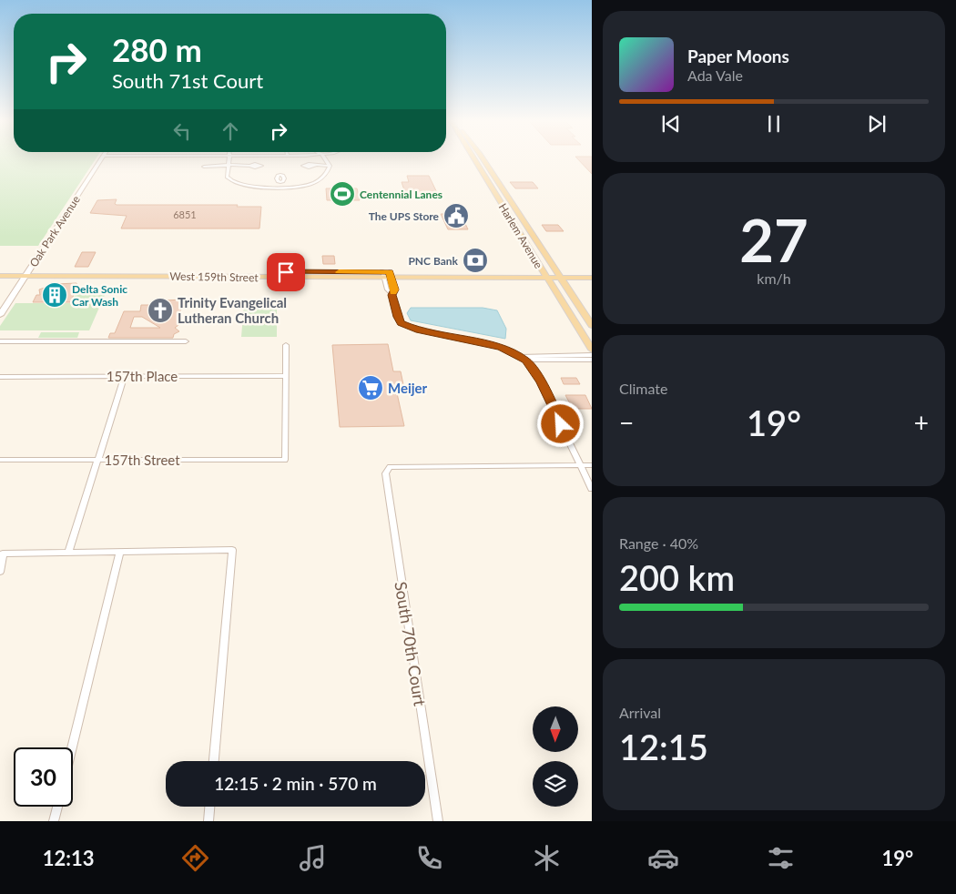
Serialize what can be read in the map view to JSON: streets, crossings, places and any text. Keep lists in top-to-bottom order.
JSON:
{
  "streets": {
    "main road": ["Harlem Avenue", "West 159th Street"],
    "street": [
      "Oak Park Avenue",
      "157th Place",
      "157th Street",
      "South 70th Court"
    ]
  },
  "crossings": [
    ["Oak Park Avenue", "West 159th Street"],
    ["Harlem Avenue", "West 159th Street"],
    ["157th Place", "157th Street"]
  ],
  "places": {
    "sports": ["Centennial Lanes"],
    "public building": ["The UPS Store"],
    "bank": ["PNC Bank"],
    "building": ["Delta Sonic Car Wash"],
    "church": ["Trinity Evangelical Lutheran Church"],
    "supermarket": ["Meijer"]
  },
  "house_numbers": ["6851"],
  "north": "bottom",
  "page": {
    "turn": ["280 m", "South 71st Court"],
    "song": ["Paper Moons", "Ada Vale"],
    "tile": [
      ["27", "km/h"],
      "Climate",
      ["Range · 40%", "200 km"],
      ["Arrival", "12:15"]
    ],
    "heat": ["−", "19°", "+"],
    "limit": "30",
    "trip": "12:15 · 2 min · 570 m",
    "tabs": ["12:13", "19°"]
  }
}
